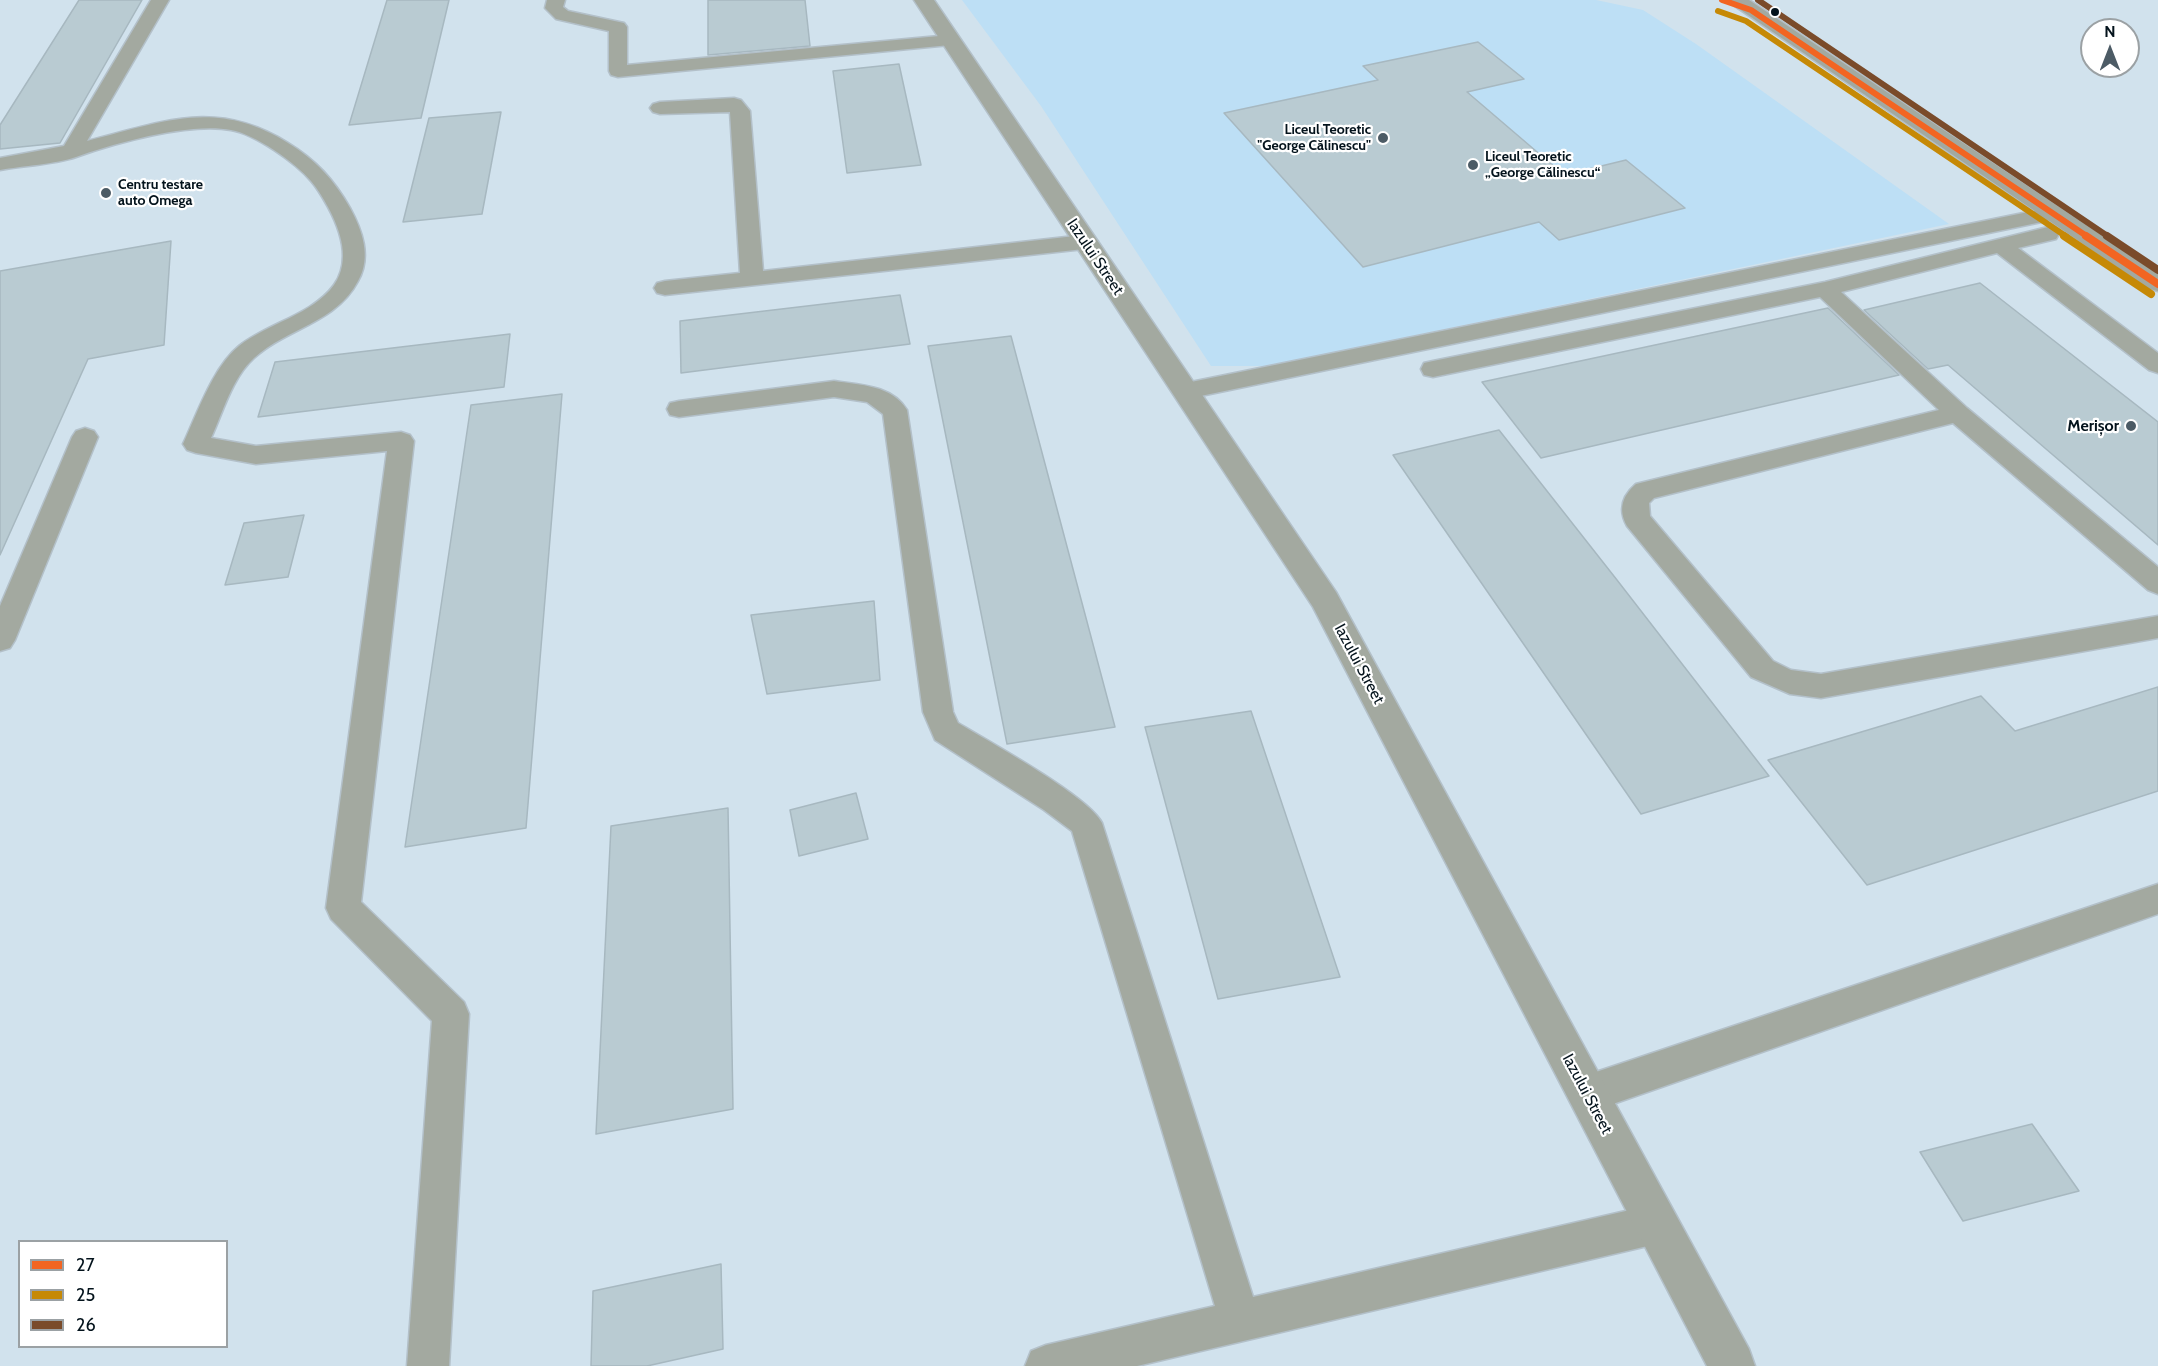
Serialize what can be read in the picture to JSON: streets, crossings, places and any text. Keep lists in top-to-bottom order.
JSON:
{
  "streets": {
    "street": ["Iazului Street"]
  },
  "places": [
    "Liceul Teoretic \"George Călinescu\"",
    "Liceul Teoretic „George Călinescu“",
    "Centru testare auto Omega",
    "Merișor"
  ],
  "lines": ["transit line 27", "transit line 26", "transit line 25"],
  "legend": ["27", "25", "26"],
  "north": "top"
}
